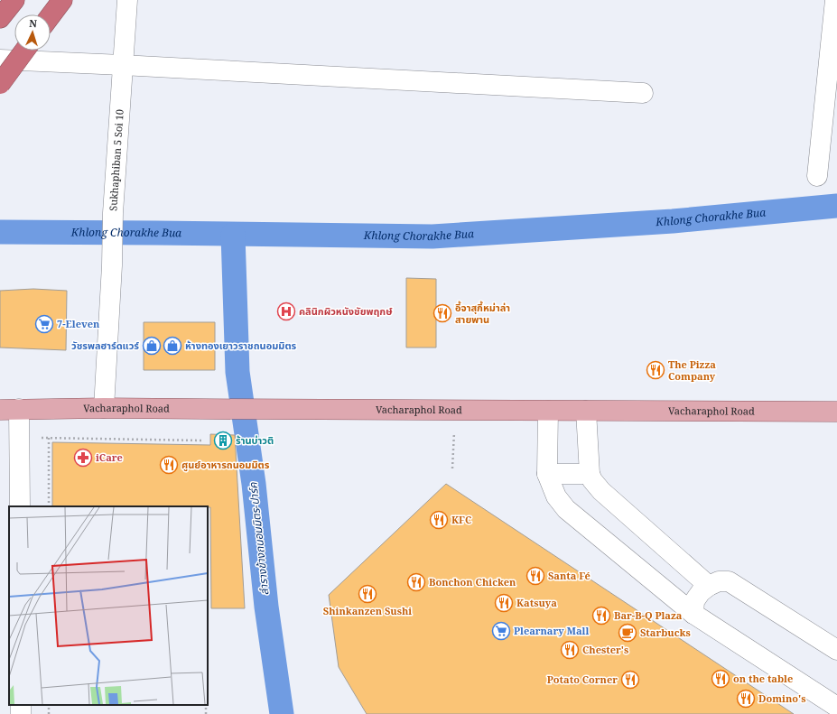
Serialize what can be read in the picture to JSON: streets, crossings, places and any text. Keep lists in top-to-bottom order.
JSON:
{
  "streets": {
    "main road": ["Vacharaphol Road"],
    "street": ["Sukhaphiban 5 Soi 10"]
  },
  "crossings": [
    ["Sukhaphiban 5 Soi 10", "Vacharaphol Road"]
  ],
  "water": ["Khlong Chorakhe Bua", "ลำรางข้างถนอมมิตร-ปาร์ค"],
  "places": {
    "hospital": ["คลินิกผิวหนังชัยพฤกษ์"],
    "restaurant": [
      "อี้จาสุกี้หม่าล่า สายพาน",
      "The Pizza Company",
      "ศูนย์อาหารถนอมมิตร",
      "KFC",
      "Santa Fé",
      "Bonchon Chicken",
      "Shinkanzen Sushi",
      "Katsuya",
      "Bar-B-Q Plaza",
      "Chester's",
      "on the table",
      "Potato Corner",
      "Domino's"
    ],
    "supermarket": ["7-Eleven", "Plearnary Mall"],
    "shop": ["วัชรพลฮาร์ดแวร์", "ห้างทองเยาวราชถนอมมิตร"],
    "building": ["ร้านบ่าวติ"],
    "pharmacy": ["iCare"],
    "cafe": ["Starbucks"]
  },
  "north": "top"
}
